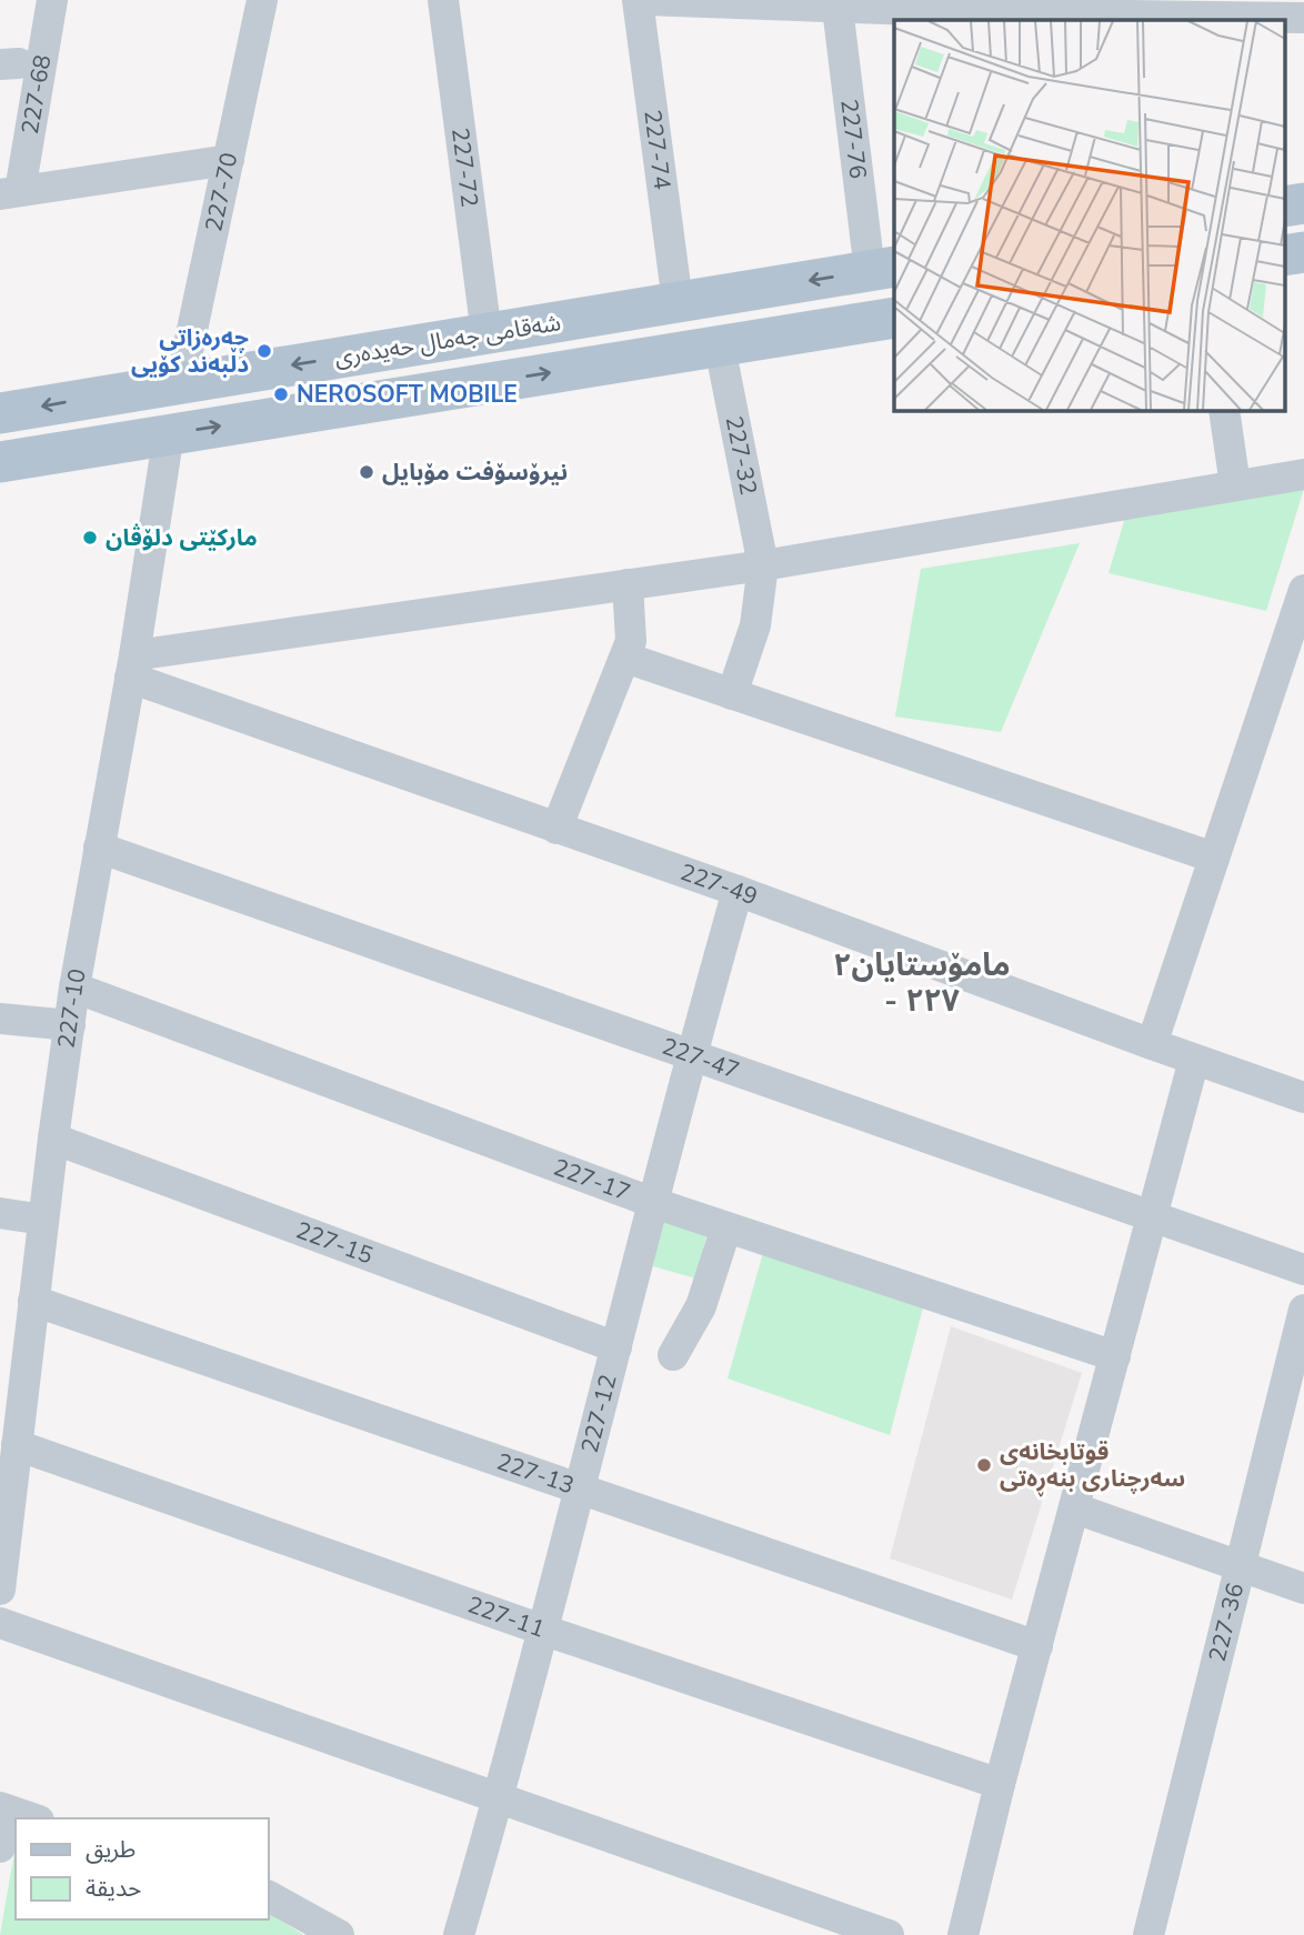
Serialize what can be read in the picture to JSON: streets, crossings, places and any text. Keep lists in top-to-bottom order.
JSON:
{
  "streets": {
    "main road": ["شەقامی جەمال حەیدەری"],
    "street": [
      "227-68",
      "227-76",
      "227-74",
      "227-72",
      "227-70",
      "227-32",
      "227-49",
      "227-10",
      "227-47",
      "227-17",
      "227-15",
      "227-12",
      "227-13",
      "227-11",
      "227-36"
    ]
  },
  "crossings": [
    ["227-76", "شەقامی جەمال حەیدەری"],
    ["227-74", "شەقامی جەمال حەیدەری"],
    ["227-72", "شەقامی جەمال حەیدەری"],
    ["227-70", "شەقامی جەمال حەیدەری"],
    ["شەقامی جەمال حەیدەری", "227-32"],
    ["شەقامی جەمال حەیدەری", "227-10"],
    ["227-49", "227-10"],
    ["227-49", "227-12"],
    ["227-10", "227-47"],
    ["227-10", "227-17"],
    ["227-10", "227-15"],
    ["227-10", "227-13"],
    ["227-10", "227-11"],
    ["227-47", "227-12"],
    ["227-17", "227-12"],
    ["227-15", "227-12"],
    ["227-12", "227-13"],
    ["227-12", "227-11"]
  ],
  "districts": ["مامۆستایان٢ - ٢٢٧"],
  "places": [
    "چەرەزاتی دڵبەند کۆیی",
    "NEROSOFT MOBILE",
    "نیرۆسۆفت مۆبایل",
    "ماركێتی دلۆڤان",
    "قوتابخانەی سەرچناری بنەڕەتی"
  ],
  "legend": ["طريق", "حديقة"]
}
